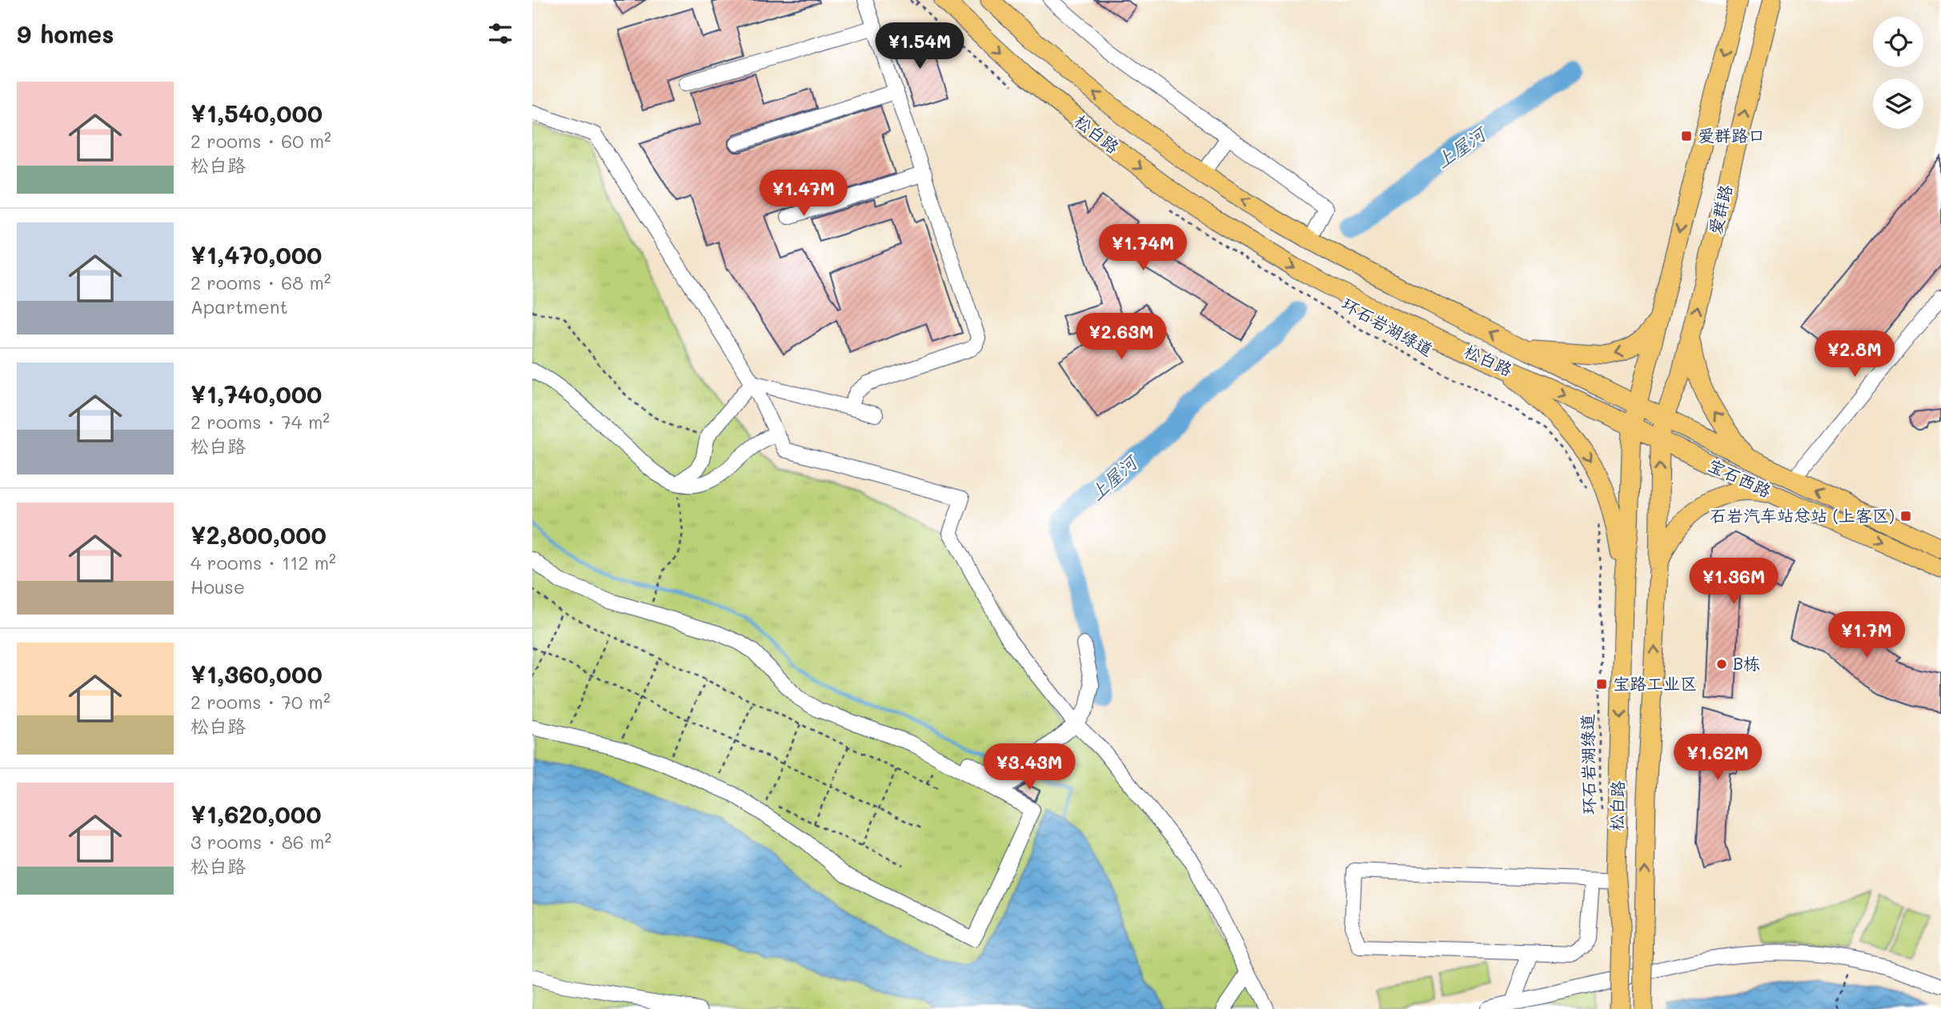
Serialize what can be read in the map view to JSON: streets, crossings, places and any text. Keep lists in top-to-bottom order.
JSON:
{
  "streets": {
    "main road": ["松白路", "爱群路", "宝石西路"],
    "path": ["环石岩湖绿道"]
  },
  "crossings": [
    ["松白路", "爱群路"],
    ["松白路", "宝石西路"],
    ["爱群路", "宝石西路"]
  ],
  "water": ["上屋河"],
  "places": {
    "transit": ["爱群路口", "石岩汽车站总站 (上客区)", "宝路工业区"],
    "other": ["B栋"]
  },
  "page": {
    "heading": "9 homes",
    "price": [
      "¥1.54M",
      "¥1.47M",
      "¥1.74M",
      "¥2.63M",
      "¥2.8M",
      "¥1.36M",
      "¥1.7M",
      "¥1.62M",
      "¥3.43M"
    ],
    "list": [
      {
        "name": "¥1,540,000",
        "note": "2 rooms · 60 m² · 松白路"
      },
      {
        "name": "¥1,470,000",
        "note": "2 rooms · 68 m² · Apartment"
      },
      {
        "name": "¥1,740,000",
        "note": "2 rooms · 74 m² · 松白路"
      },
      {
        "name": "¥2,800,000",
        "note": "4 rooms · 112 m² · House"
      },
      {
        "name": "¥1,360,000",
        "note": "2 rooms · 70 m² · 松白路"
      },
      {
        "name": "¥1,620,000",
        "note": "3 rooms · 86 m² · 松白路"
      }
    ]
  }
}
